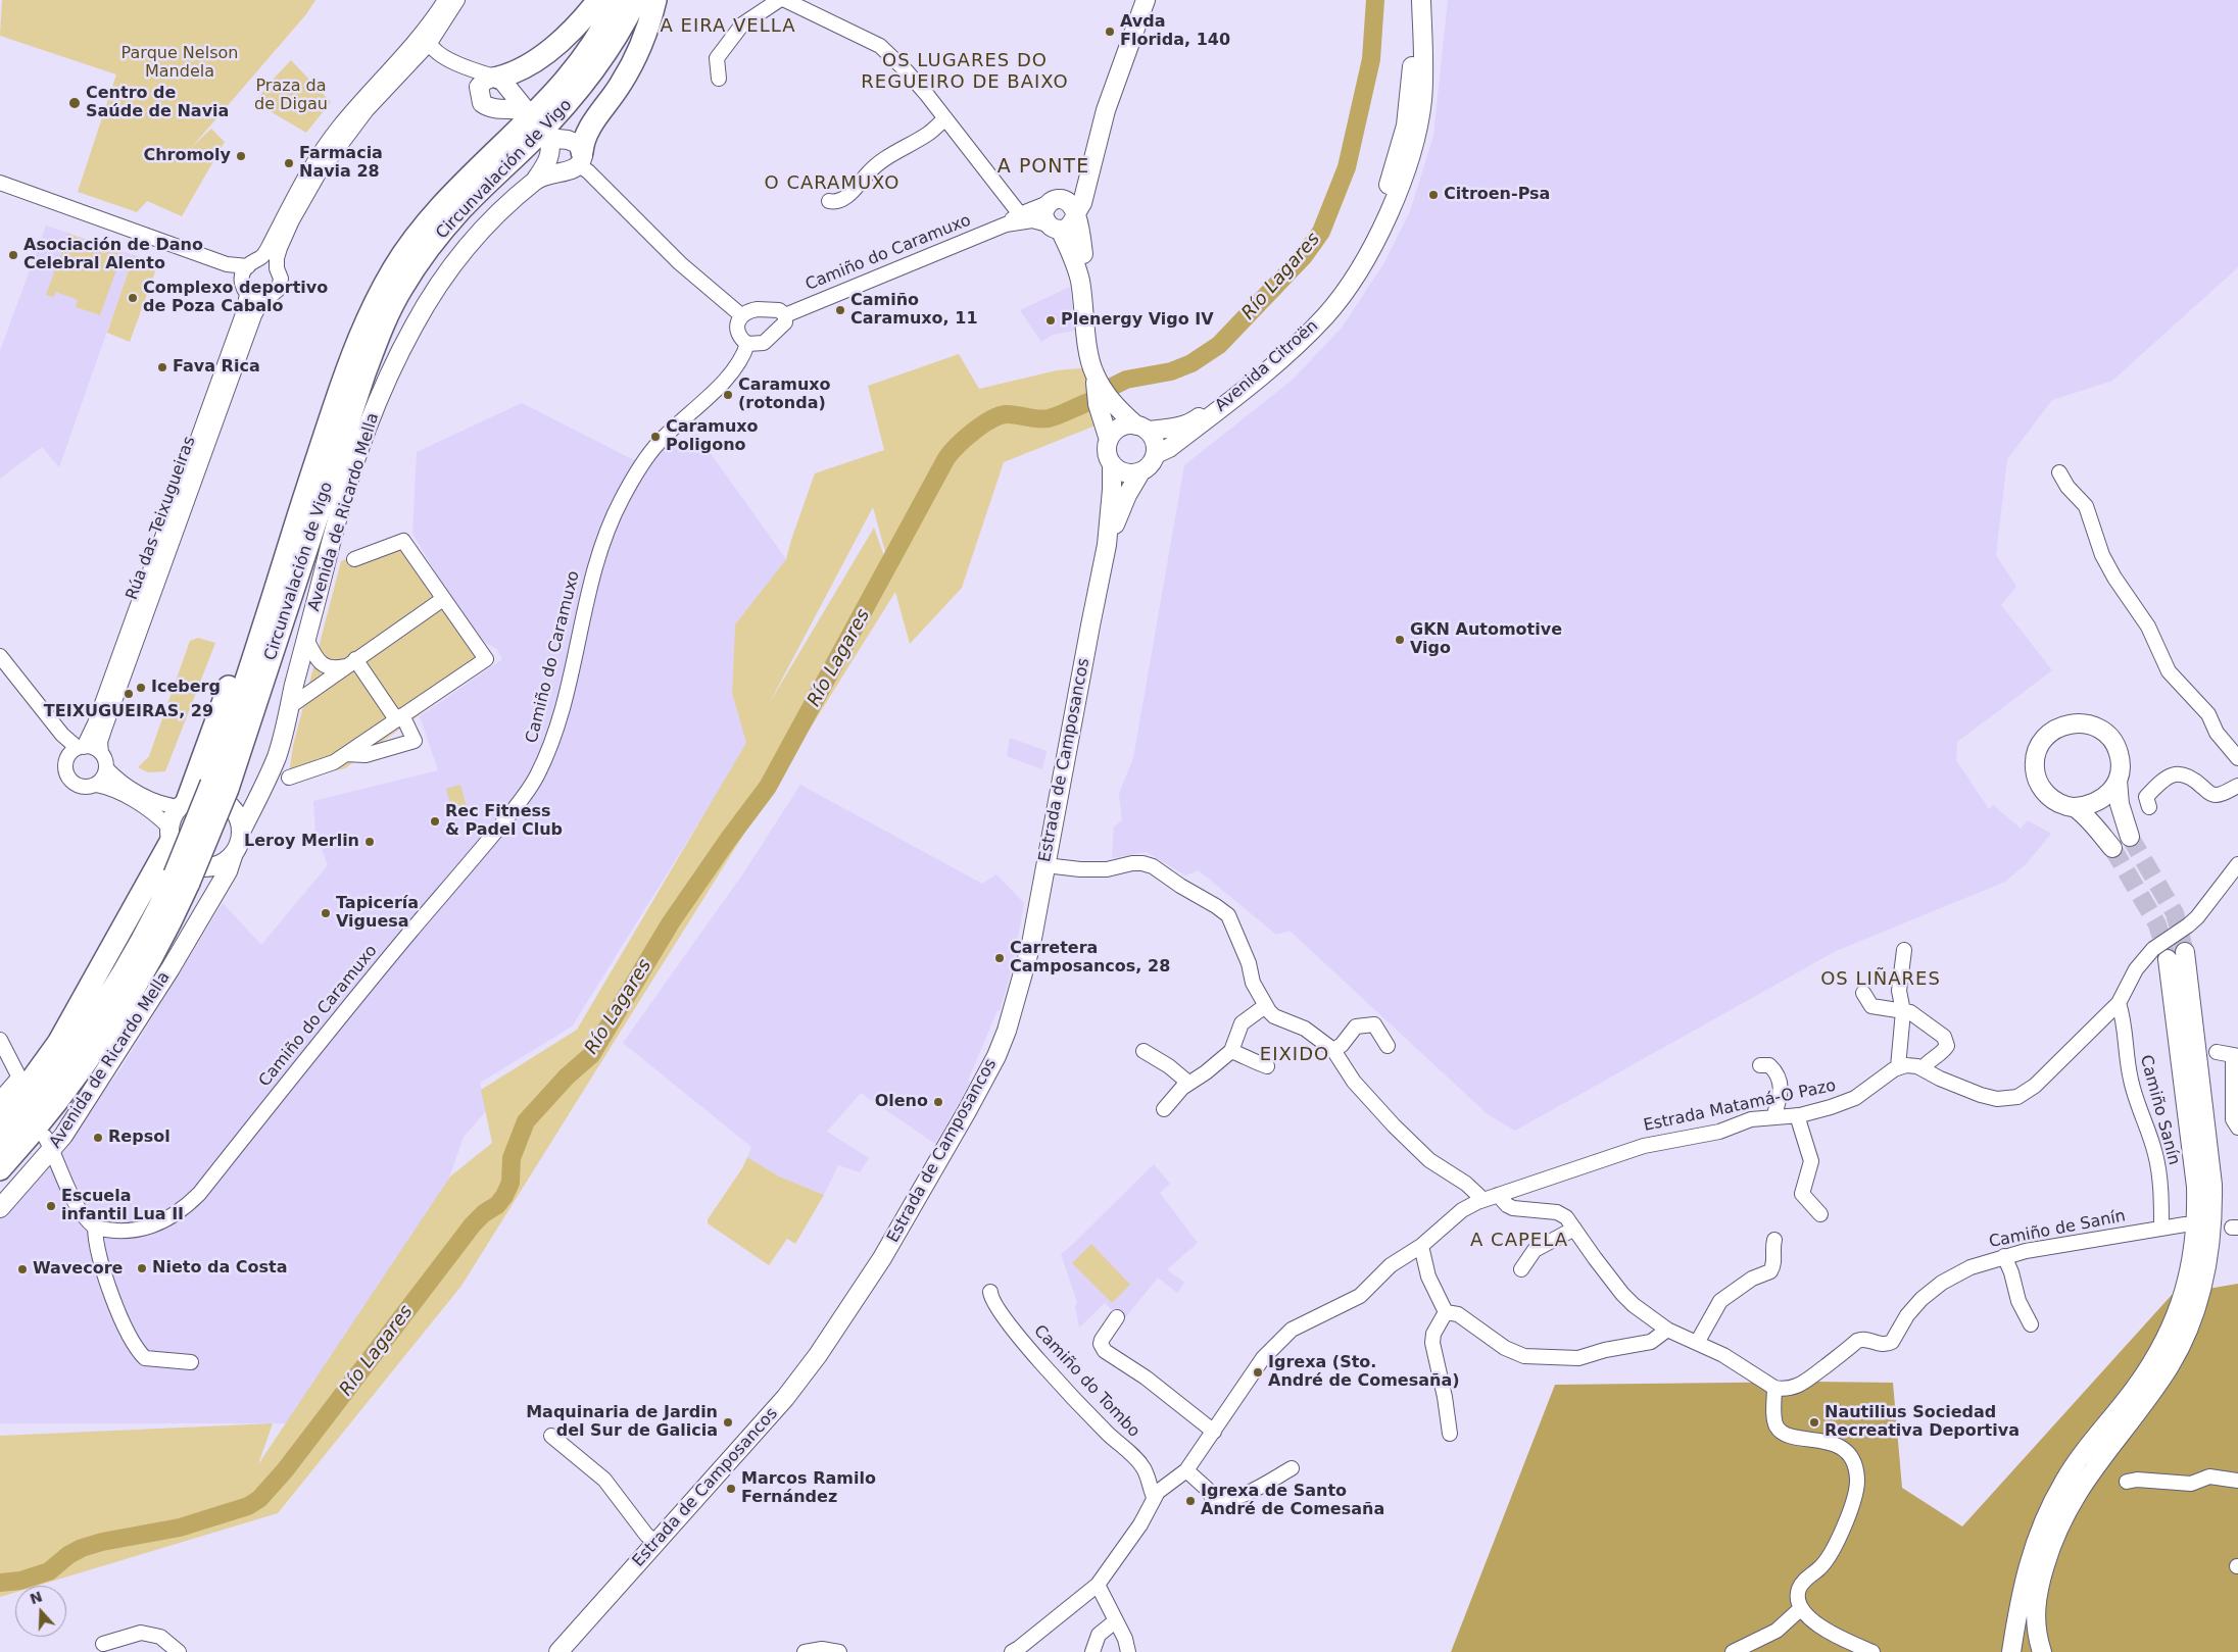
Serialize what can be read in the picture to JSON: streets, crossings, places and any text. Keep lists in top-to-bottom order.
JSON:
{
  "streets": {
    "highway": ["Circunvalación de Vigo"],
    "main road": ["Avenida Citroën", "Avenida de Ricardo Mella", "Estrada de Camposancos"],
    "street": [
      "Camiño do Caramuxo",
      "Rúa das Teixugueiras",
      "Estrada Matamá-O Pazo",
      "Camiño Sanín",
      "Camiño de Sanín",
      "Camiño do Tombo"
    ]
  },
  "crossings": [
    ["Avenida Citroën", "Estrada de Camposancos"],
    ["Estrada Matamá-O Pazo", "Camiño do Tombo"],
    ["Camiño Sanín", "Camiño de Sanín"]
  ],
  "districts": [
    "A EIRA VELLA",
    "OS LUGARES DO REGUEIRO DE BAIXO",
    "A PONTE",
    "O CARAMUXO",
    "OS LIÑARES",
    "EIXIDO",
    "A CAPELA"
  ],
  "water": ["Río Lagares"],
  "parks": ["Parque Nelson Mandela", "Praza da de Digau"],
  "places": [
    "Avda Florida, 140",
    "Centro de Saúde de Navia",
    "Chromoly",
    "Farmacia Navia 28",
    "Citroen-Psa",
    "Asociación de Dano Celebral Alento",
    "Complexo deportivo de Poza Cabalo",
    "Camiño Caramuxo, 11",
    "Plenergy Vigo IV",
    "Fava Rica",
    "Caramuxo (rotonda)",
    "Caramuxo Poligono",
    "GKN Automotive Vigo",
    "Iceberg",
    "TEIXUGUEIRAS, 29",
    "Rec Fitness & Padel Club",
    "Leroy Merlin",
    "Tapicería Viguesa",
    "Carretera Camposancos, 28",
    "Oleno",
    "Repsol",
    "Escuela infantil Lua II",
    "Nieto da Costa",
    "Wavecore",
    "Igrexa (Sto. André de Comesaña)",
    "Maquinaria de Jardin del Sur de Galicia",
    "Nautilius Sociedad Recreativa Deportiva",
    "Marcos Ramilo Fernández",
    "Igrexa de Santo André de Comesaña"
  ],
  "north": "top"
}
